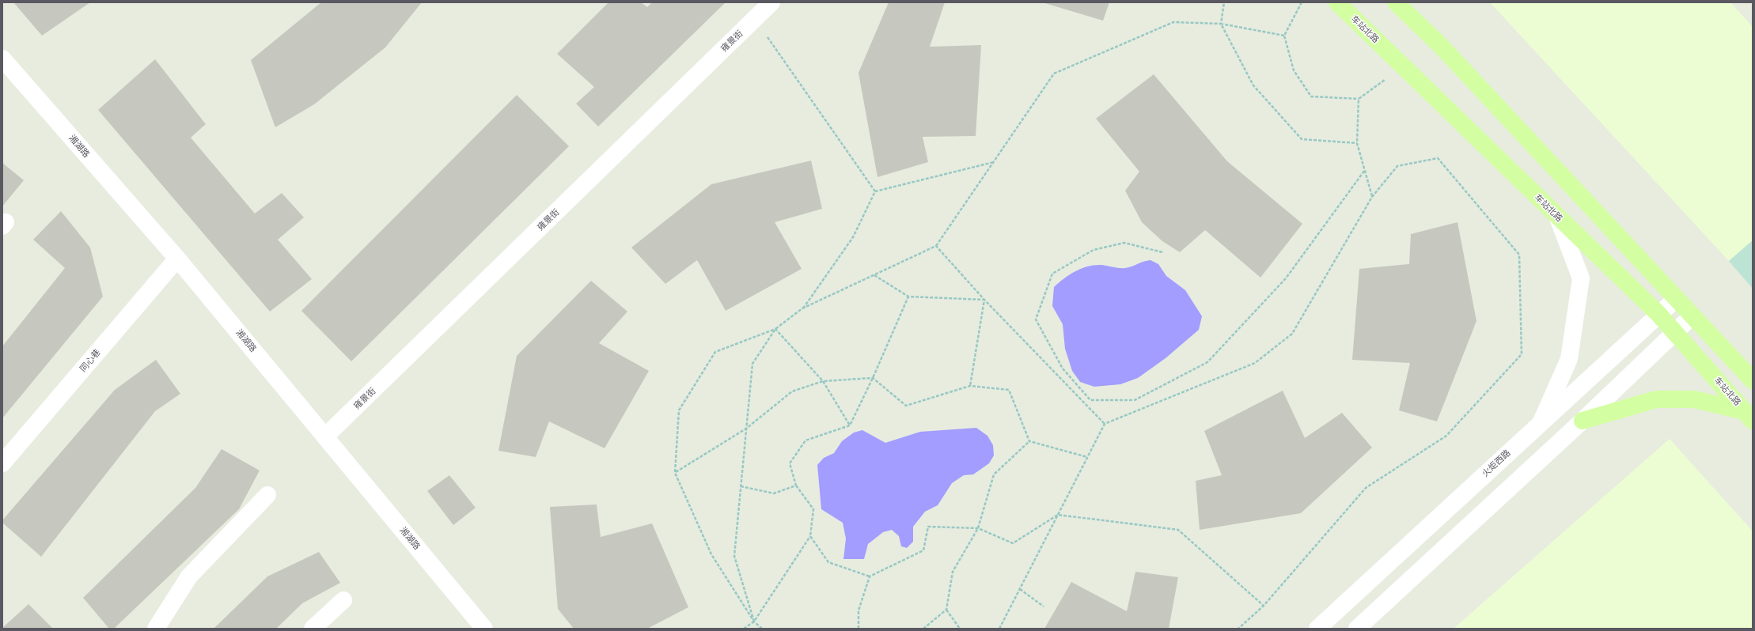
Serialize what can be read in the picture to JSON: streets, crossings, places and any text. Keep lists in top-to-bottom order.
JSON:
{
  "streets": {
    "main road": ["车站北路"],
    "street": [
      "雍景街",
      "湘湖路",
      "同心巷",
      "火炬西路"
    ]
  },
  "crossings": [
    ["车站北路", "火炬西路"],
    ["雍景街", "湘湖路"],
    ["湘湖路", "同心巷"]
  ]
}
